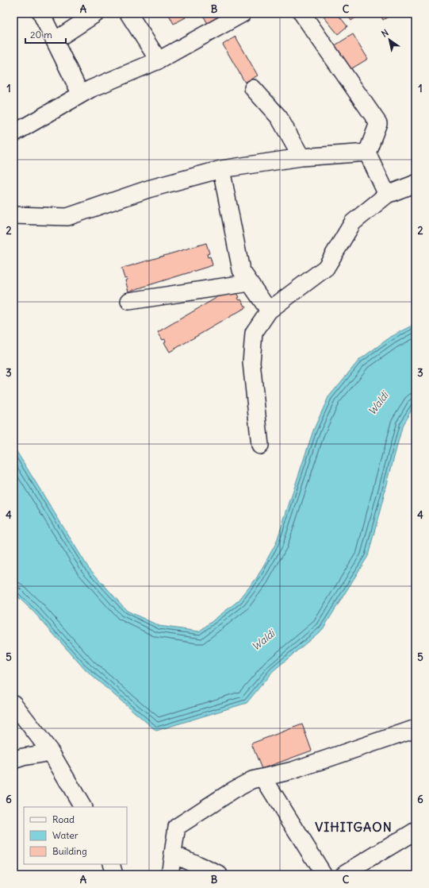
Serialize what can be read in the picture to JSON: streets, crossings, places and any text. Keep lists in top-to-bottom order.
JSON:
{
  "districts": ["VIHITGAON"],
  "water": ["Waldi"],
  "legend": ["Road", "Water", "Building"],
  "scale_bar": "20 m",
  "north": "top left",
  "grid": {
    "columns": ["A", "B", "C"],
    "rows": [
      "1",
      "2",
      "3",
      "4",
      "5",
      "6"
    ]
  }
}
